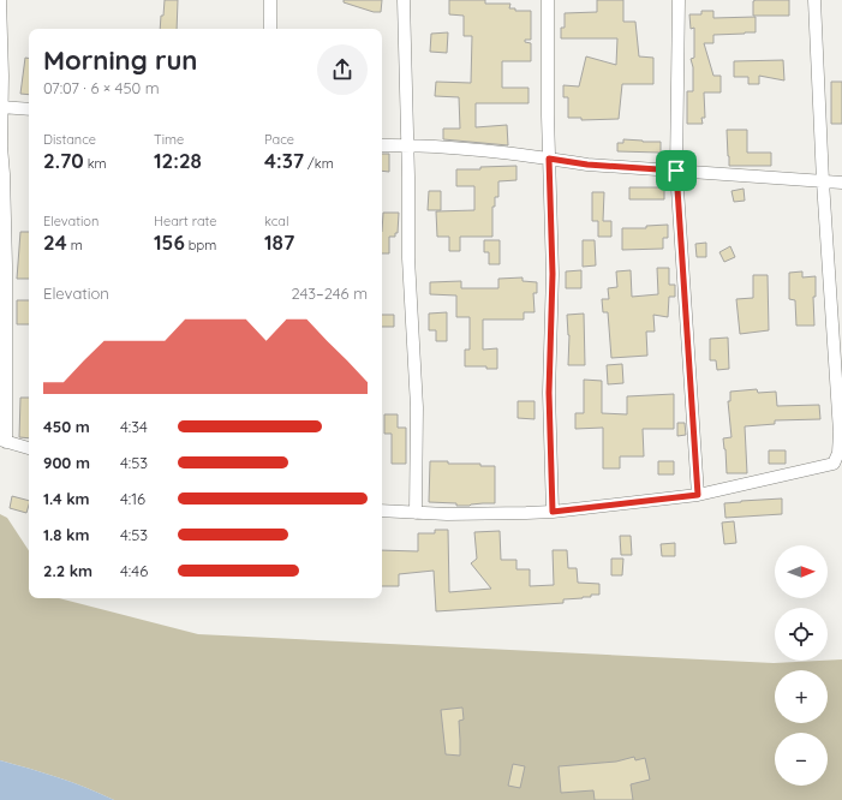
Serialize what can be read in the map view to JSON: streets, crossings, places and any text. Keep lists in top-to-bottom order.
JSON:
{
  "north": "right",
  "page": {
    "heading": ["Morning run", "07:07 · 6 × 450 m"],
    "stats": [
      ["Distance", "2.70 km"],
      ["Time", "12:28"],
      ["Pace", "4:37 /km"],
      ["Elevation", "24 m"],
      ["Heart rate", "156 bpm"],
      ["kcal", "187"]
    ],
    "chart": ["Elevation", "243–246 m"],
    "list": [
      {
        "name": "450 m",
        "note": "4:34"
      },
      {
        "name": "900 m",
        "note": "4:53"
      },
      {
        "name": "1.4 km",
        "note": "4:16"
      },
      {
        "name": "1.8 km",
        "note": "4:53"
      },
      {
        "name": "2.2 km",
        "note": "4:46"
      }
    ],
    "map_buttons": ["+", "−"]
  }
}
